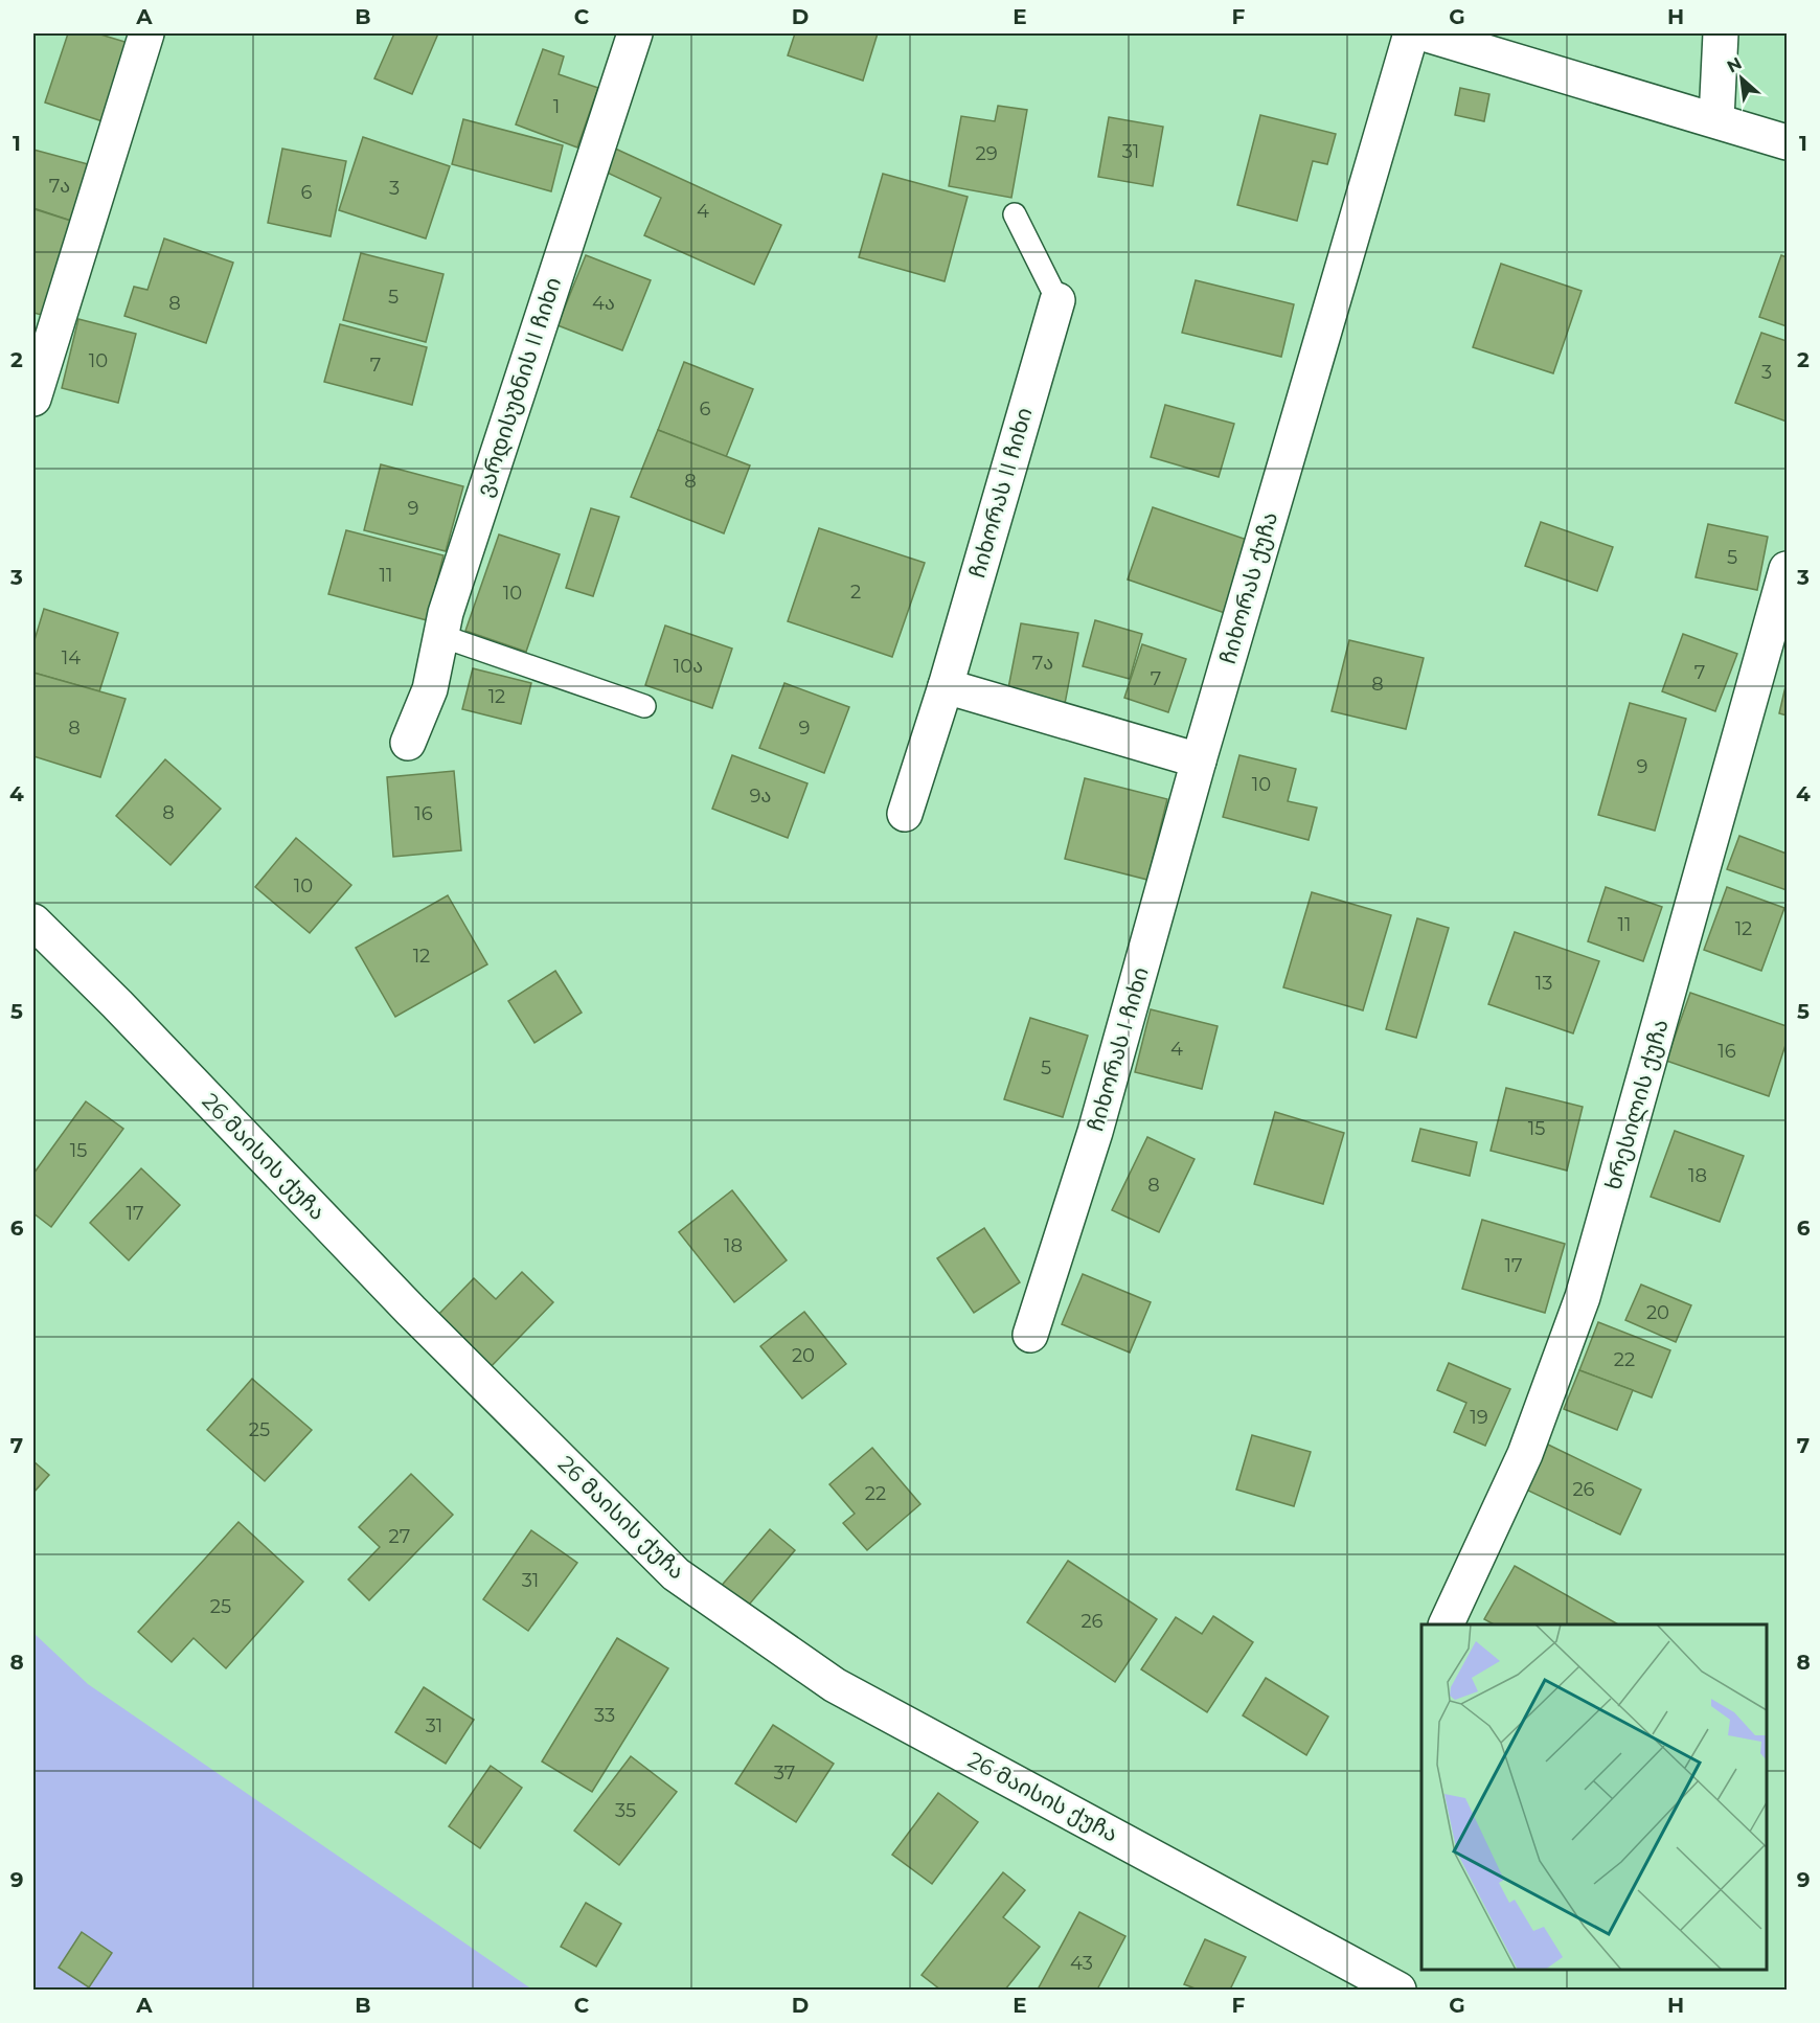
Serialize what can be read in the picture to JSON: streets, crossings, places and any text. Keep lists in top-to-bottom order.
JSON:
{
  "streets": {
    "street": [
      "ვარდისუბნის II ჩიხი",
      "ჩიხორას II ჩიხი",
      "ჩიხორას ქუჩა",
      "ჩიხორას I ჩიხი",
      "ხრესილის ქუჩა",
      "26 მაისის ქუჩა"
    ]
  },
  "crossings": [
    ["ჩიხორას ქუჩა", "ჩიხორას I ჩიხი"]
  ],
  "house_numbers": [
    "1",
    "31",
    "29",
    "7ა",
    "3",
    "6",
    "4",
    "5",
    "8",
    "4ა",
    "10",
    "7",
    "3",
    "6",
    "8",
    "9",
    "5",
    "11",
    "2",
    "10",
    "14",
    "7ა",
    "10ა",
    "7",
    "7",
    "8",
    "12",
    "8",
    "9",
    "9",
    "10",
    "9ა",
    "8",
    "16",
    "10",
    "11",
    "12",
    "12",
    "13",
    "4",
    "16",
    "5",
    "15",
    "15",
    "18",
    "8",
    "17",
    "18",
    "17",
    "20",
    "20",
    "22",
    "19",
    "25",
    "26",
    "22",
    "27",
    "31",
    "25",
    "26",
    "33",
    "31",
    "37",
    "35",
    "43"
  ],
  "north": "top left",
  "grid": {
    "columns": [
      "A",
      "B",
      "C",
      "D",
      "E",
      "F",
      "G",
      "H"
    ],
    "rows": [
      "1",
      "2",
      "3",
      "4",
      "5",
      "6",
      "7",
      "8",
      "9"
    ]
  }
}
